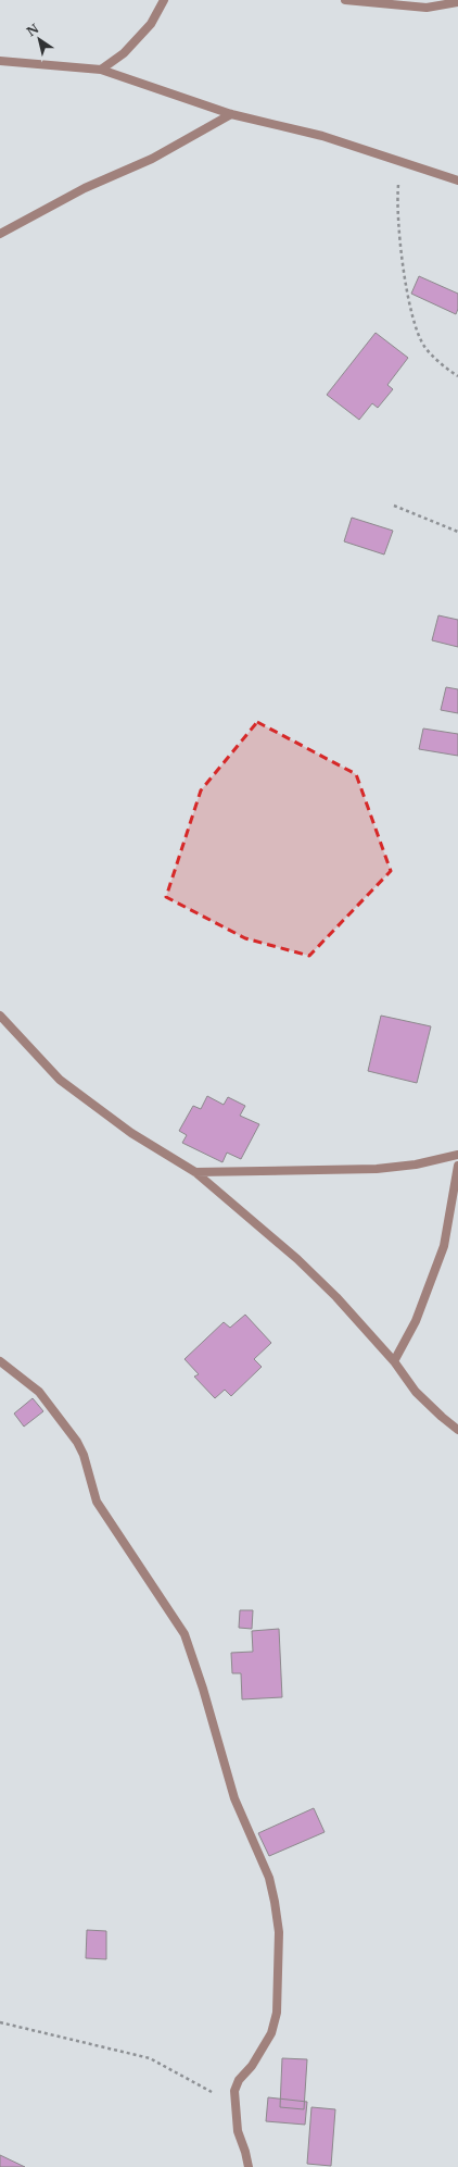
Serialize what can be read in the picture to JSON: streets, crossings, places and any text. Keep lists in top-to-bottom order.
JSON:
{
  "north": "top left"
}
